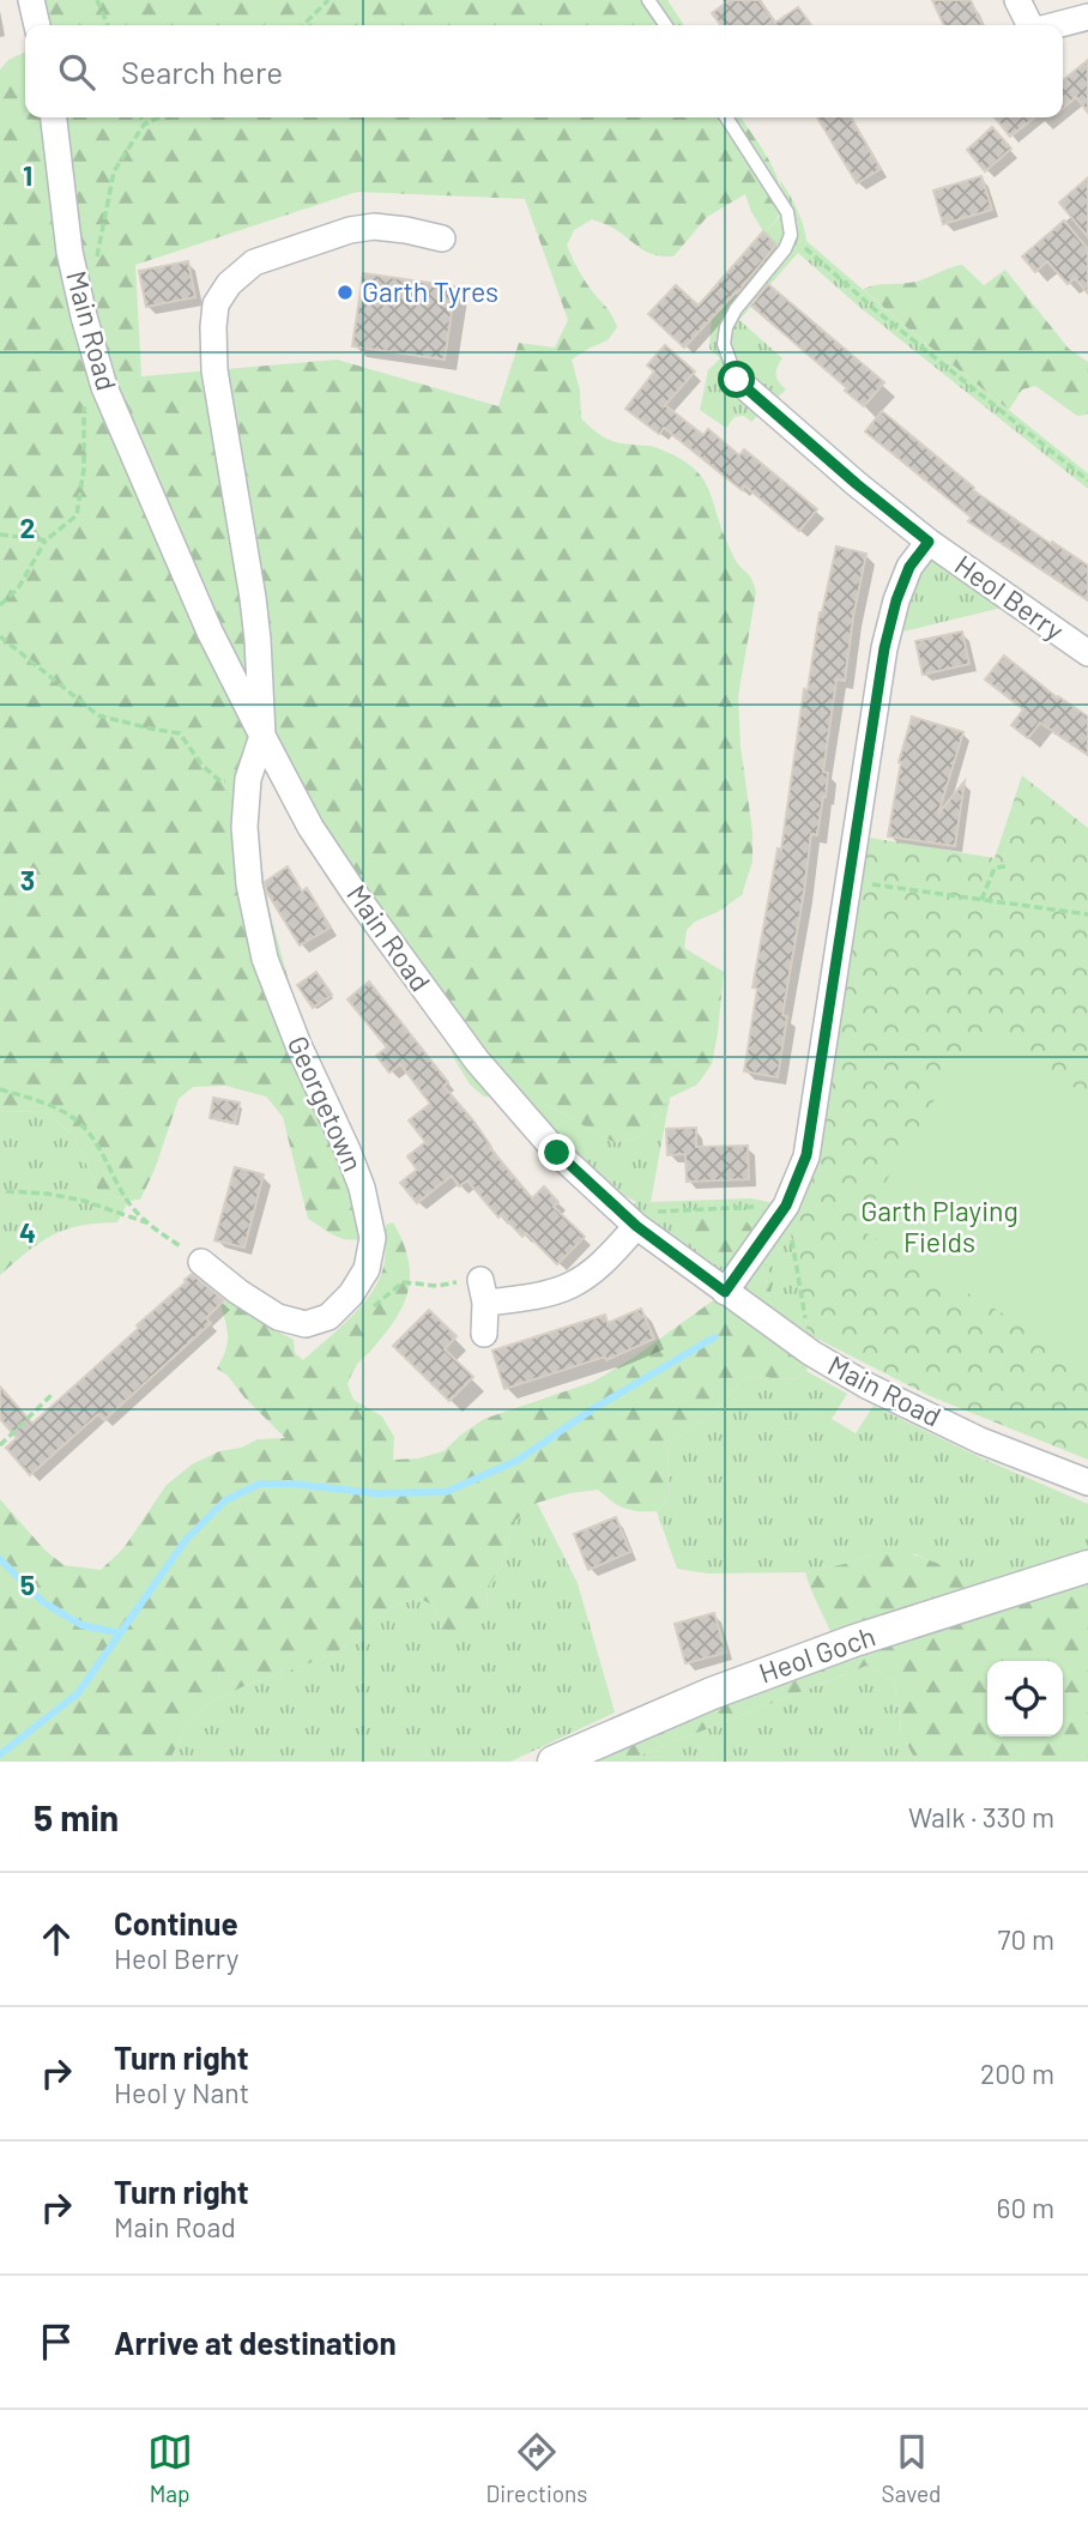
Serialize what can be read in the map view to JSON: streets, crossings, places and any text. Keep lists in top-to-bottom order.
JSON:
{
  "streets": {
    "street": [
      "Main Road",
      "Heol Berry",
      "Georgetown",
      "Heol Goch"
    ]
  },
  "crossings": [
    ["Main Road", "Georgetown"]
  ],
  "parks": ["Garth Playing Fields"],
  "places": ["Garth Tyres"],
  "page": {
    "search": "Search here",
    "heading": ["5 min", "Walk · 330 m"],
    "list": [
      ["Continue", "Heol Berry", "70 m"],
      ["Turn right", "Heol y Nant", "200 m"],
      ["Turn right", "Main Road", "60 m"],
      "Arrive at destination"
    ],
    "nav": ["Map", "Directions", "Saved"]
  },
  "grid": {
    "rows": [
      "1",
      "2",
      "3",
      "4",
      "5"
    ]
  }
}
